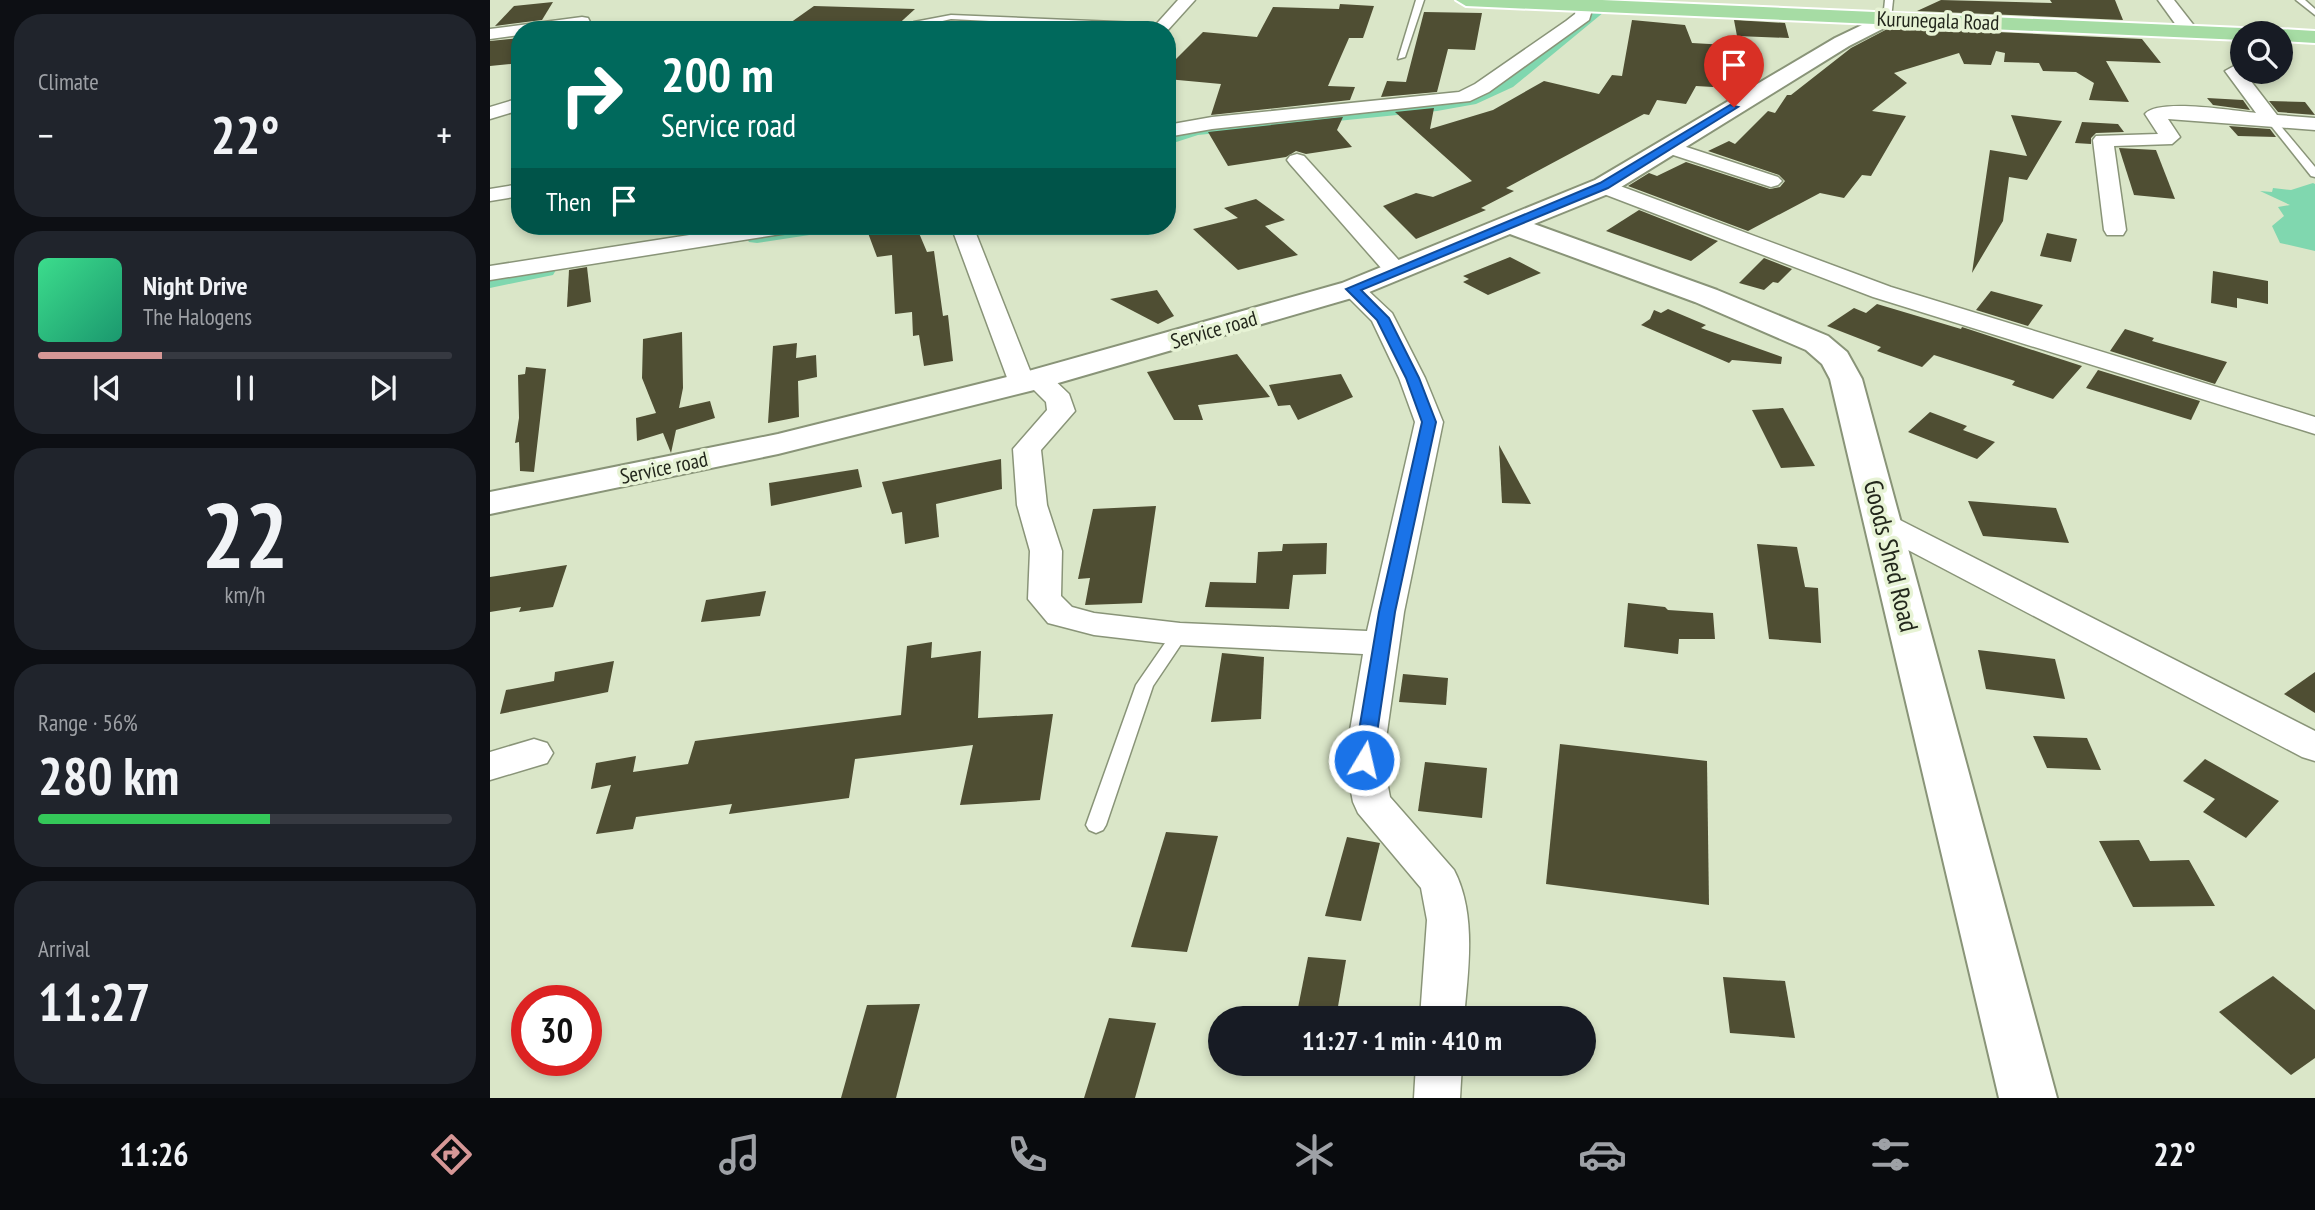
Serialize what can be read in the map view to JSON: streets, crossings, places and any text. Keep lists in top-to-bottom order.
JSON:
{
  "streets": {
    "highway": ["Kurunegala Road"],
    "street": ["Service road", "Goods Shed Road"]
  },
  "crossings": [
    ["Kurunegala Road", "Service road"],
    ["Service road", "Goods Shed Road"]
  ],
  "page": {
    "tile": [
      "Climate",
      ["22", "km/h"],
      ["Range · 56%", "280 km"],
      ["Arrival", "11:27"]
    ],
    "turn": ["200 m", "Service road"],
    "heat": ["−", "22°", "+"],
    "then": "Then",
    "song": ["Night Drive", "The Halogens"],
    "limit": "30",
    "trip": "11:27 · 1 min · 410 m",
    "tabs": ["11:26", "22°"]
  }
}
